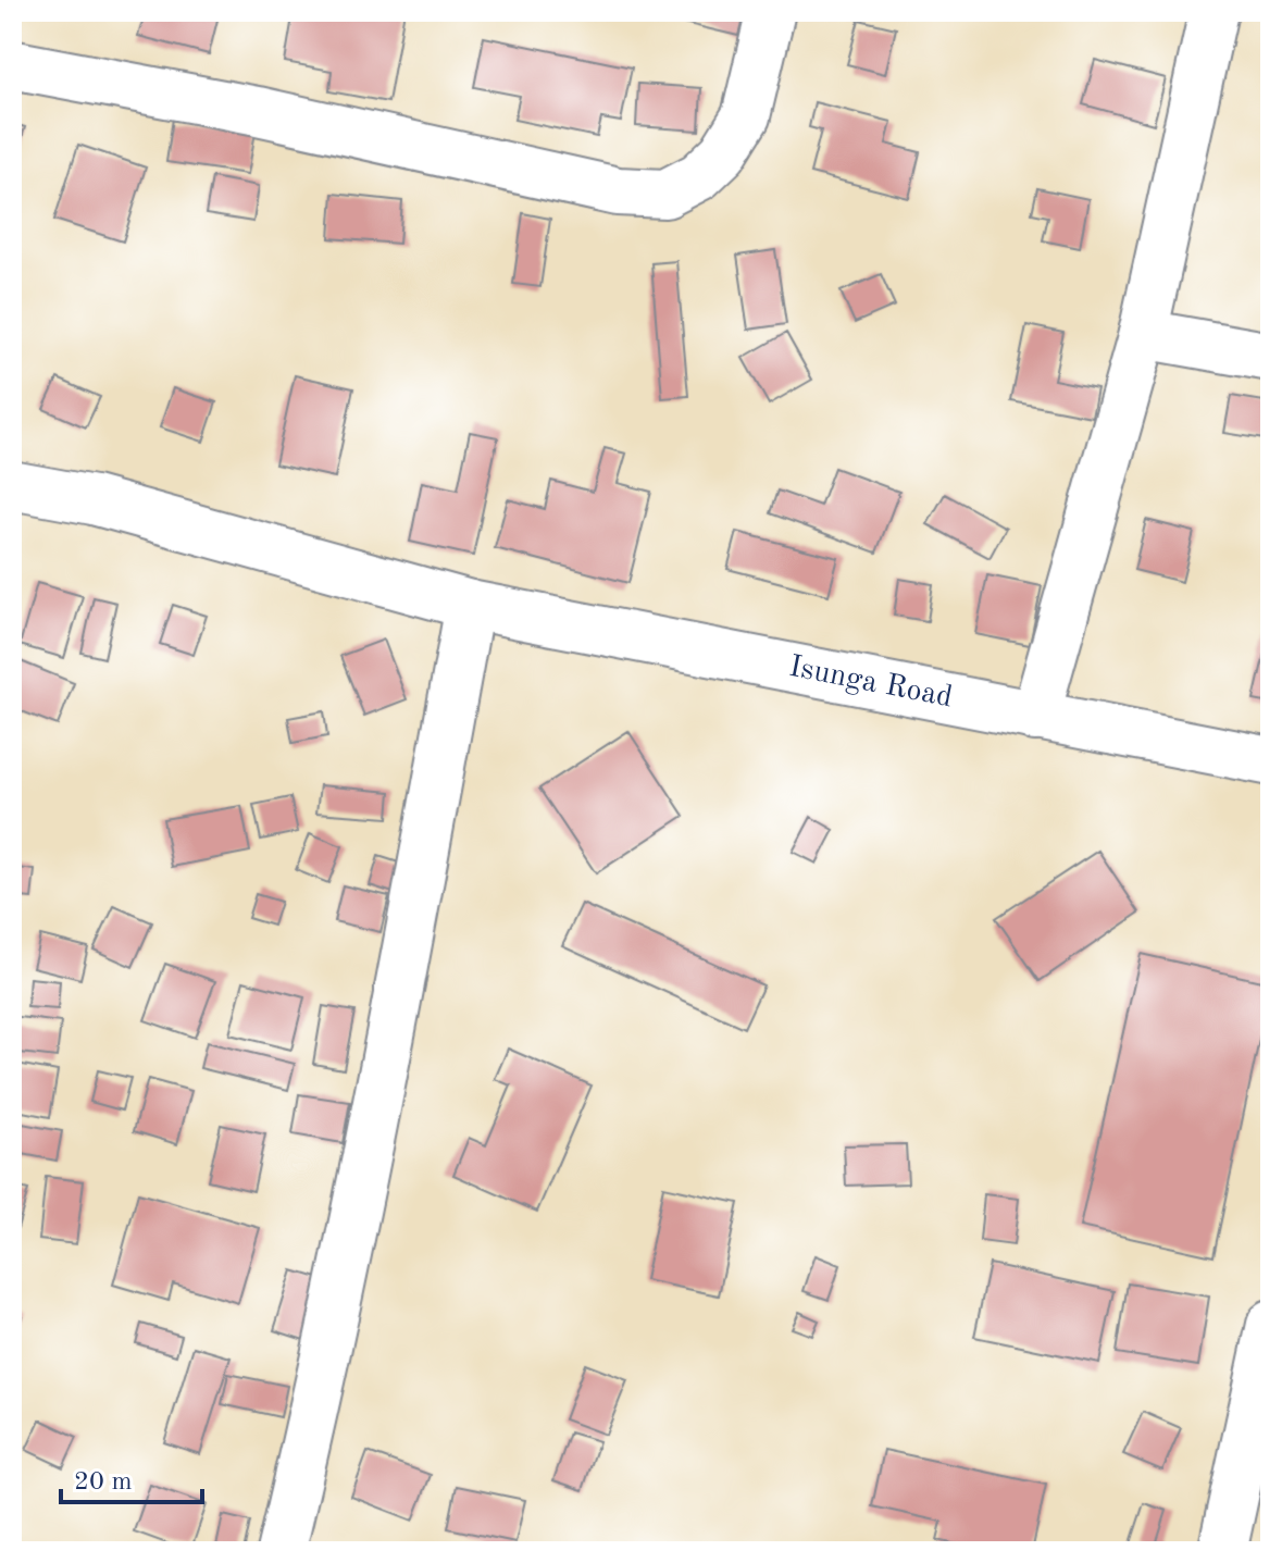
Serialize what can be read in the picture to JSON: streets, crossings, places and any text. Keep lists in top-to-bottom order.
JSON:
{
  "streets": {
    "street": ["Isunga Road"]
  },
  "scale_bar": "20 m"
}
